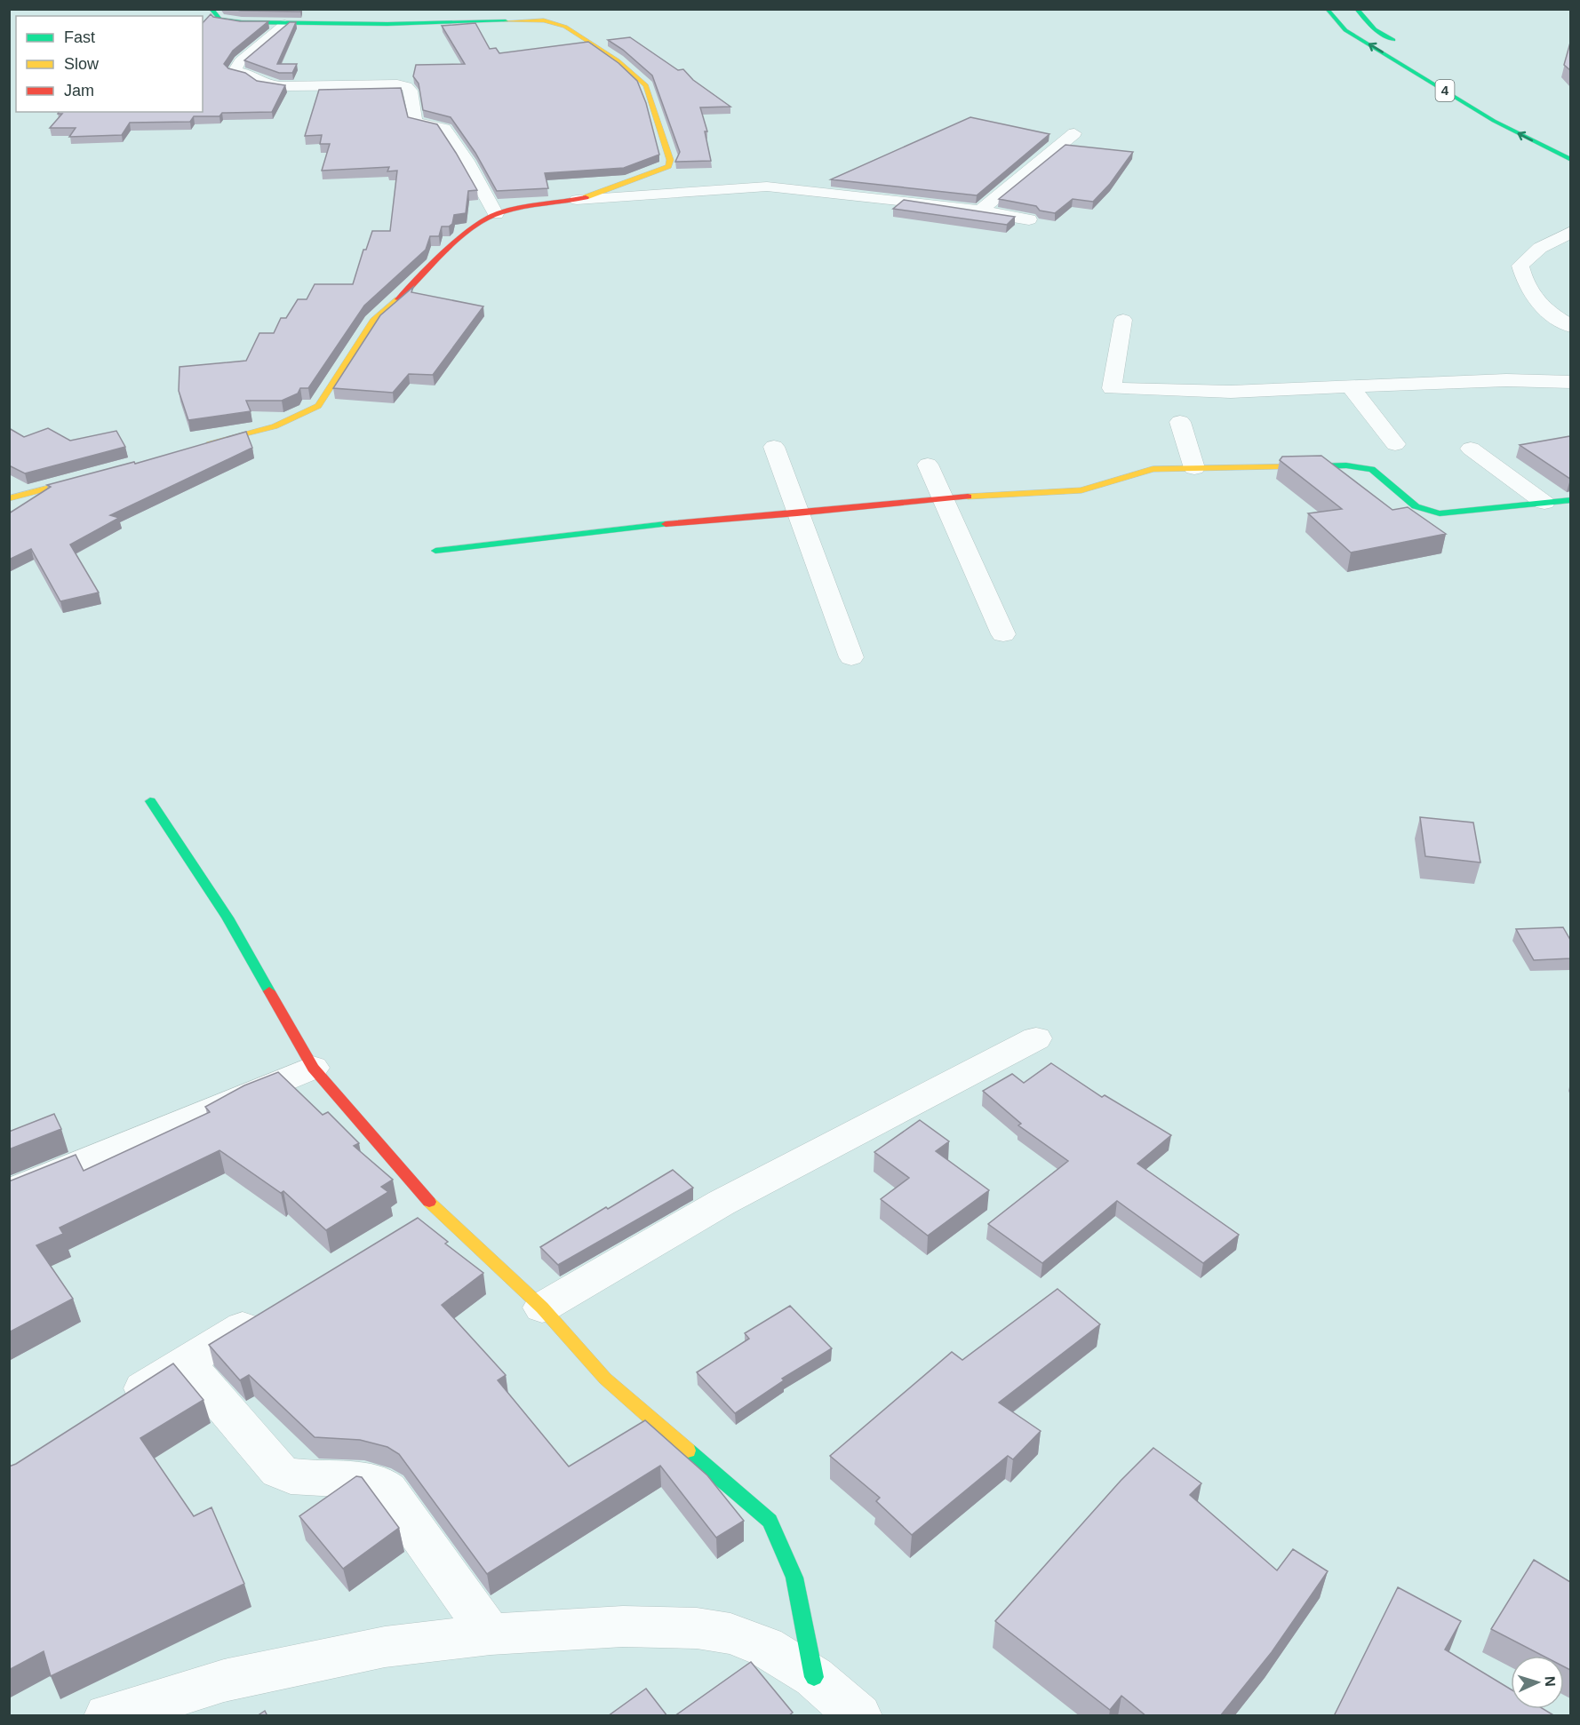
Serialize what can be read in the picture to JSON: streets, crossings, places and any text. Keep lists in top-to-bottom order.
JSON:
{
  "streets": {
    "main road": ["4"]
  },
  "legend": ["Fast", "Slow", "Jam"],
  "north": "right"
}
